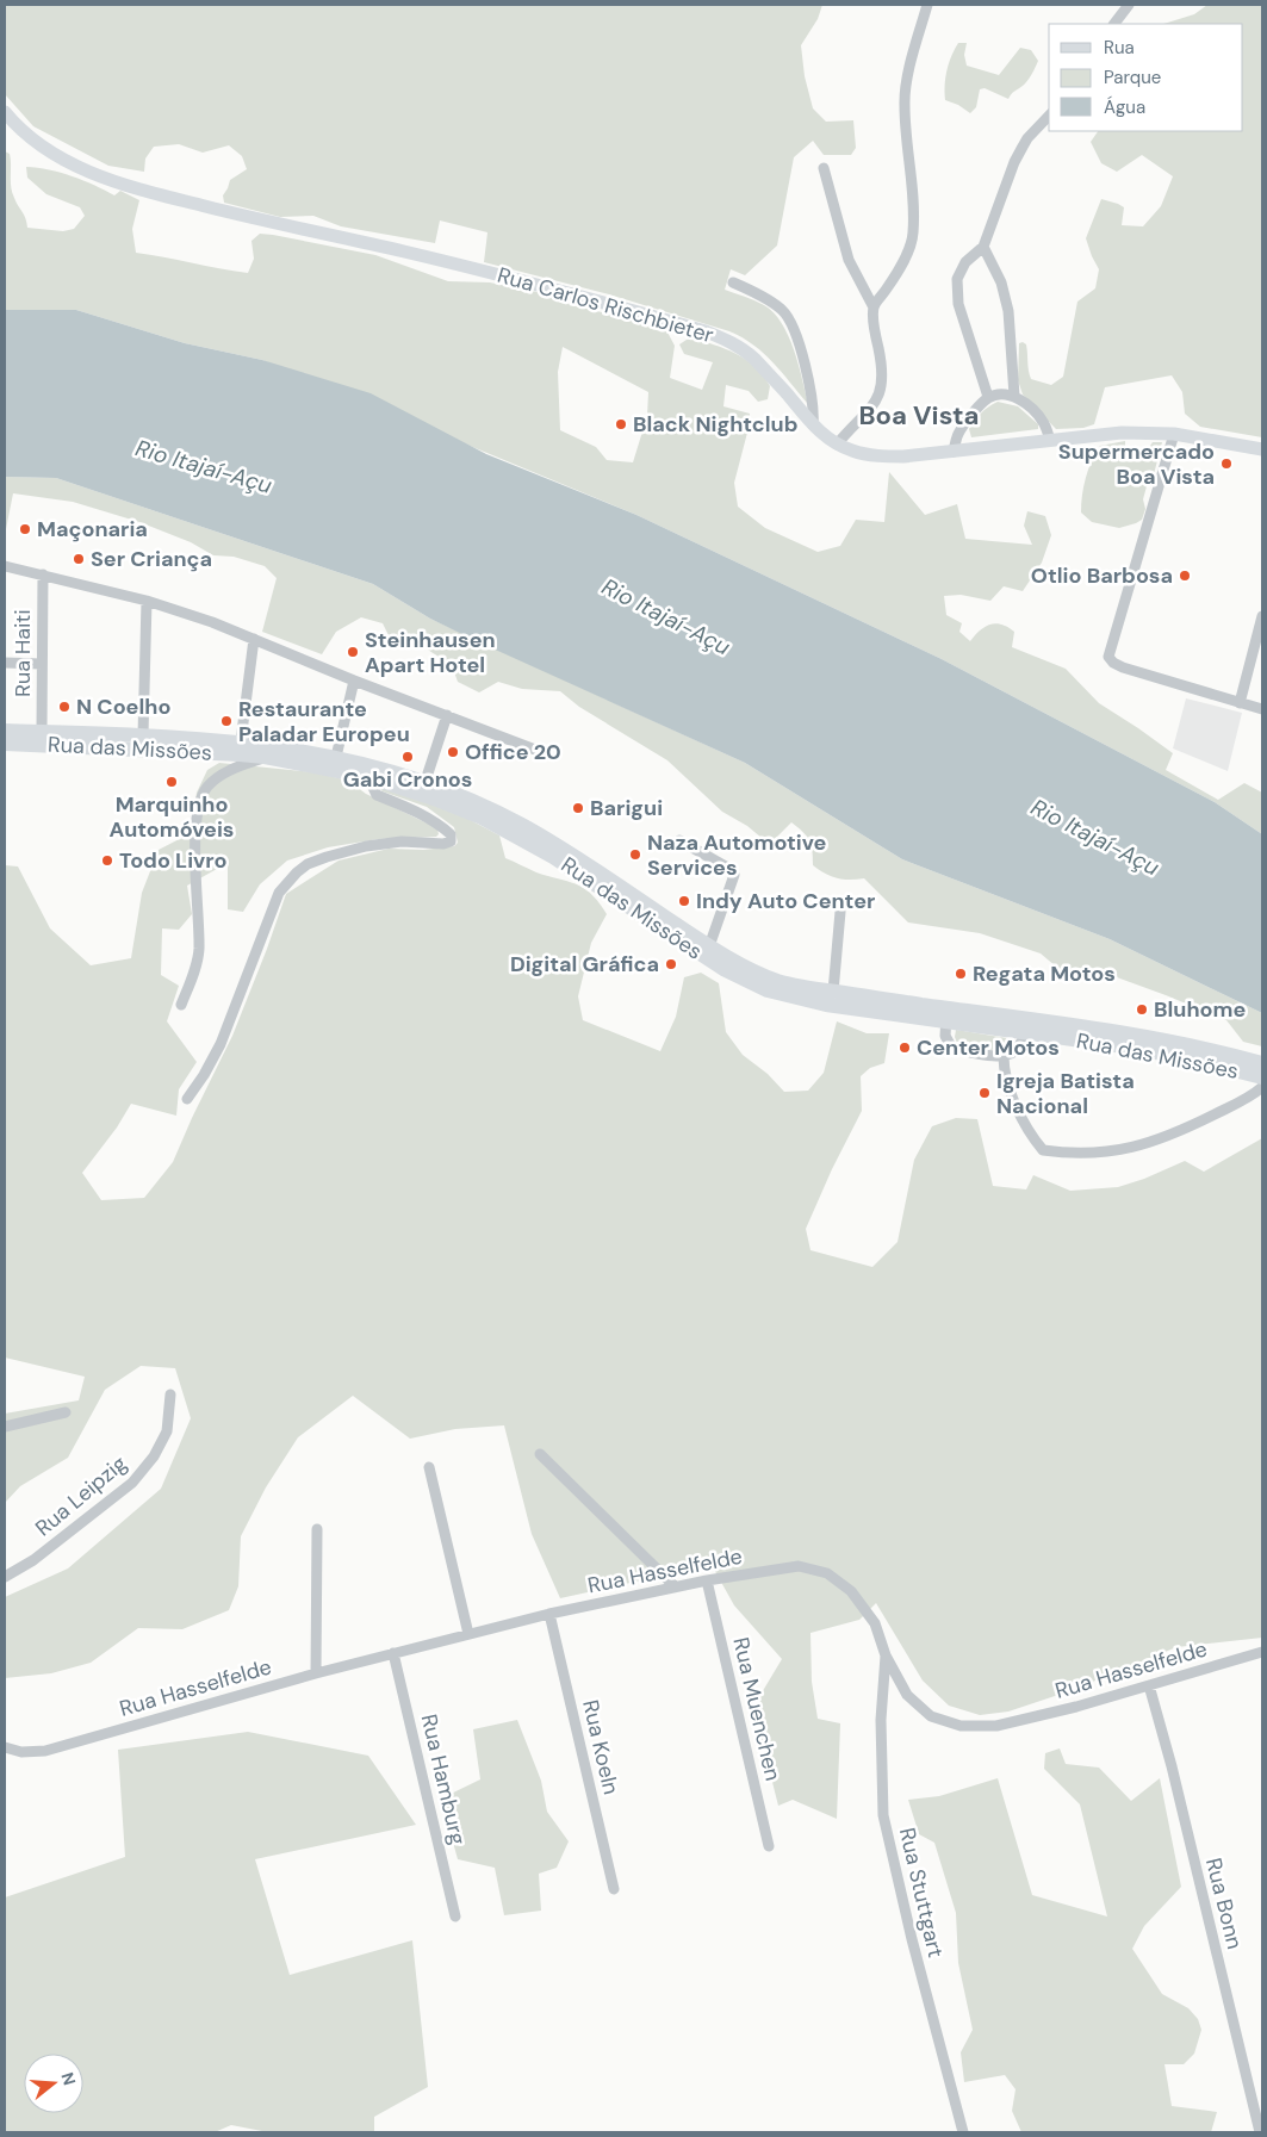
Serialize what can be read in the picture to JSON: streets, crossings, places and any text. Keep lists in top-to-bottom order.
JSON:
{
  "streets": {
    "main road": ["Rua das Missões"],
    "street": [
      "Rua Carlos Rischbieter",
      "Rua Haiti",
      "Rua Leipzig",
      "Rua Hasselfelde",
      "Rua Muenchen",
      "Rua Koeln",
      "Rua Hamburg",
      "Rua Stuttgart",
      "Rua Bonn"
    ]
  },
  "crossings": [
    ["Rua Haiti", "Rua das Missões"],
    ["Rua Hasselfelde", "Rua Muenchen"],
    ["Rua Hasselfelde", "Rua Koeln"],
    ["Rua Hasselfelde", "Rua Hamburg"],
    ["Rua Hasselfelde", "Rua Stuttgart"],
    ["Rua Hasselfelde", "Rua Bonn"]
  ],
  "districts": ["Boa Vista"],
  "water": ["Rio Itajaí-Açu"],
  "places": [
    "Black Nightclub",
    "Supermercado Boa Vista",
    "Maçonaria",
    "Ser Criança",
    "Otlio Barbosa",
    "Steinhausen Apart Hotel",
    "N Coelho",
    "Restaurante Paladar Europeu",
    "Office 20",
    "Gabi Cronos",
    "Marquinho Automóveis",
    "Barigui",
    "Naza Automotive Services",
    "Todo Livro",
    "Indy Auto Center",
    "Digital Gráfica",
    "Regata Motos",
    "Bluhome",
    "Center Motos",
    "Igreja Batista Nacional"
  ],
  "legend": ["Rua", "Parque", "Água"],
  "north": "right"
}
